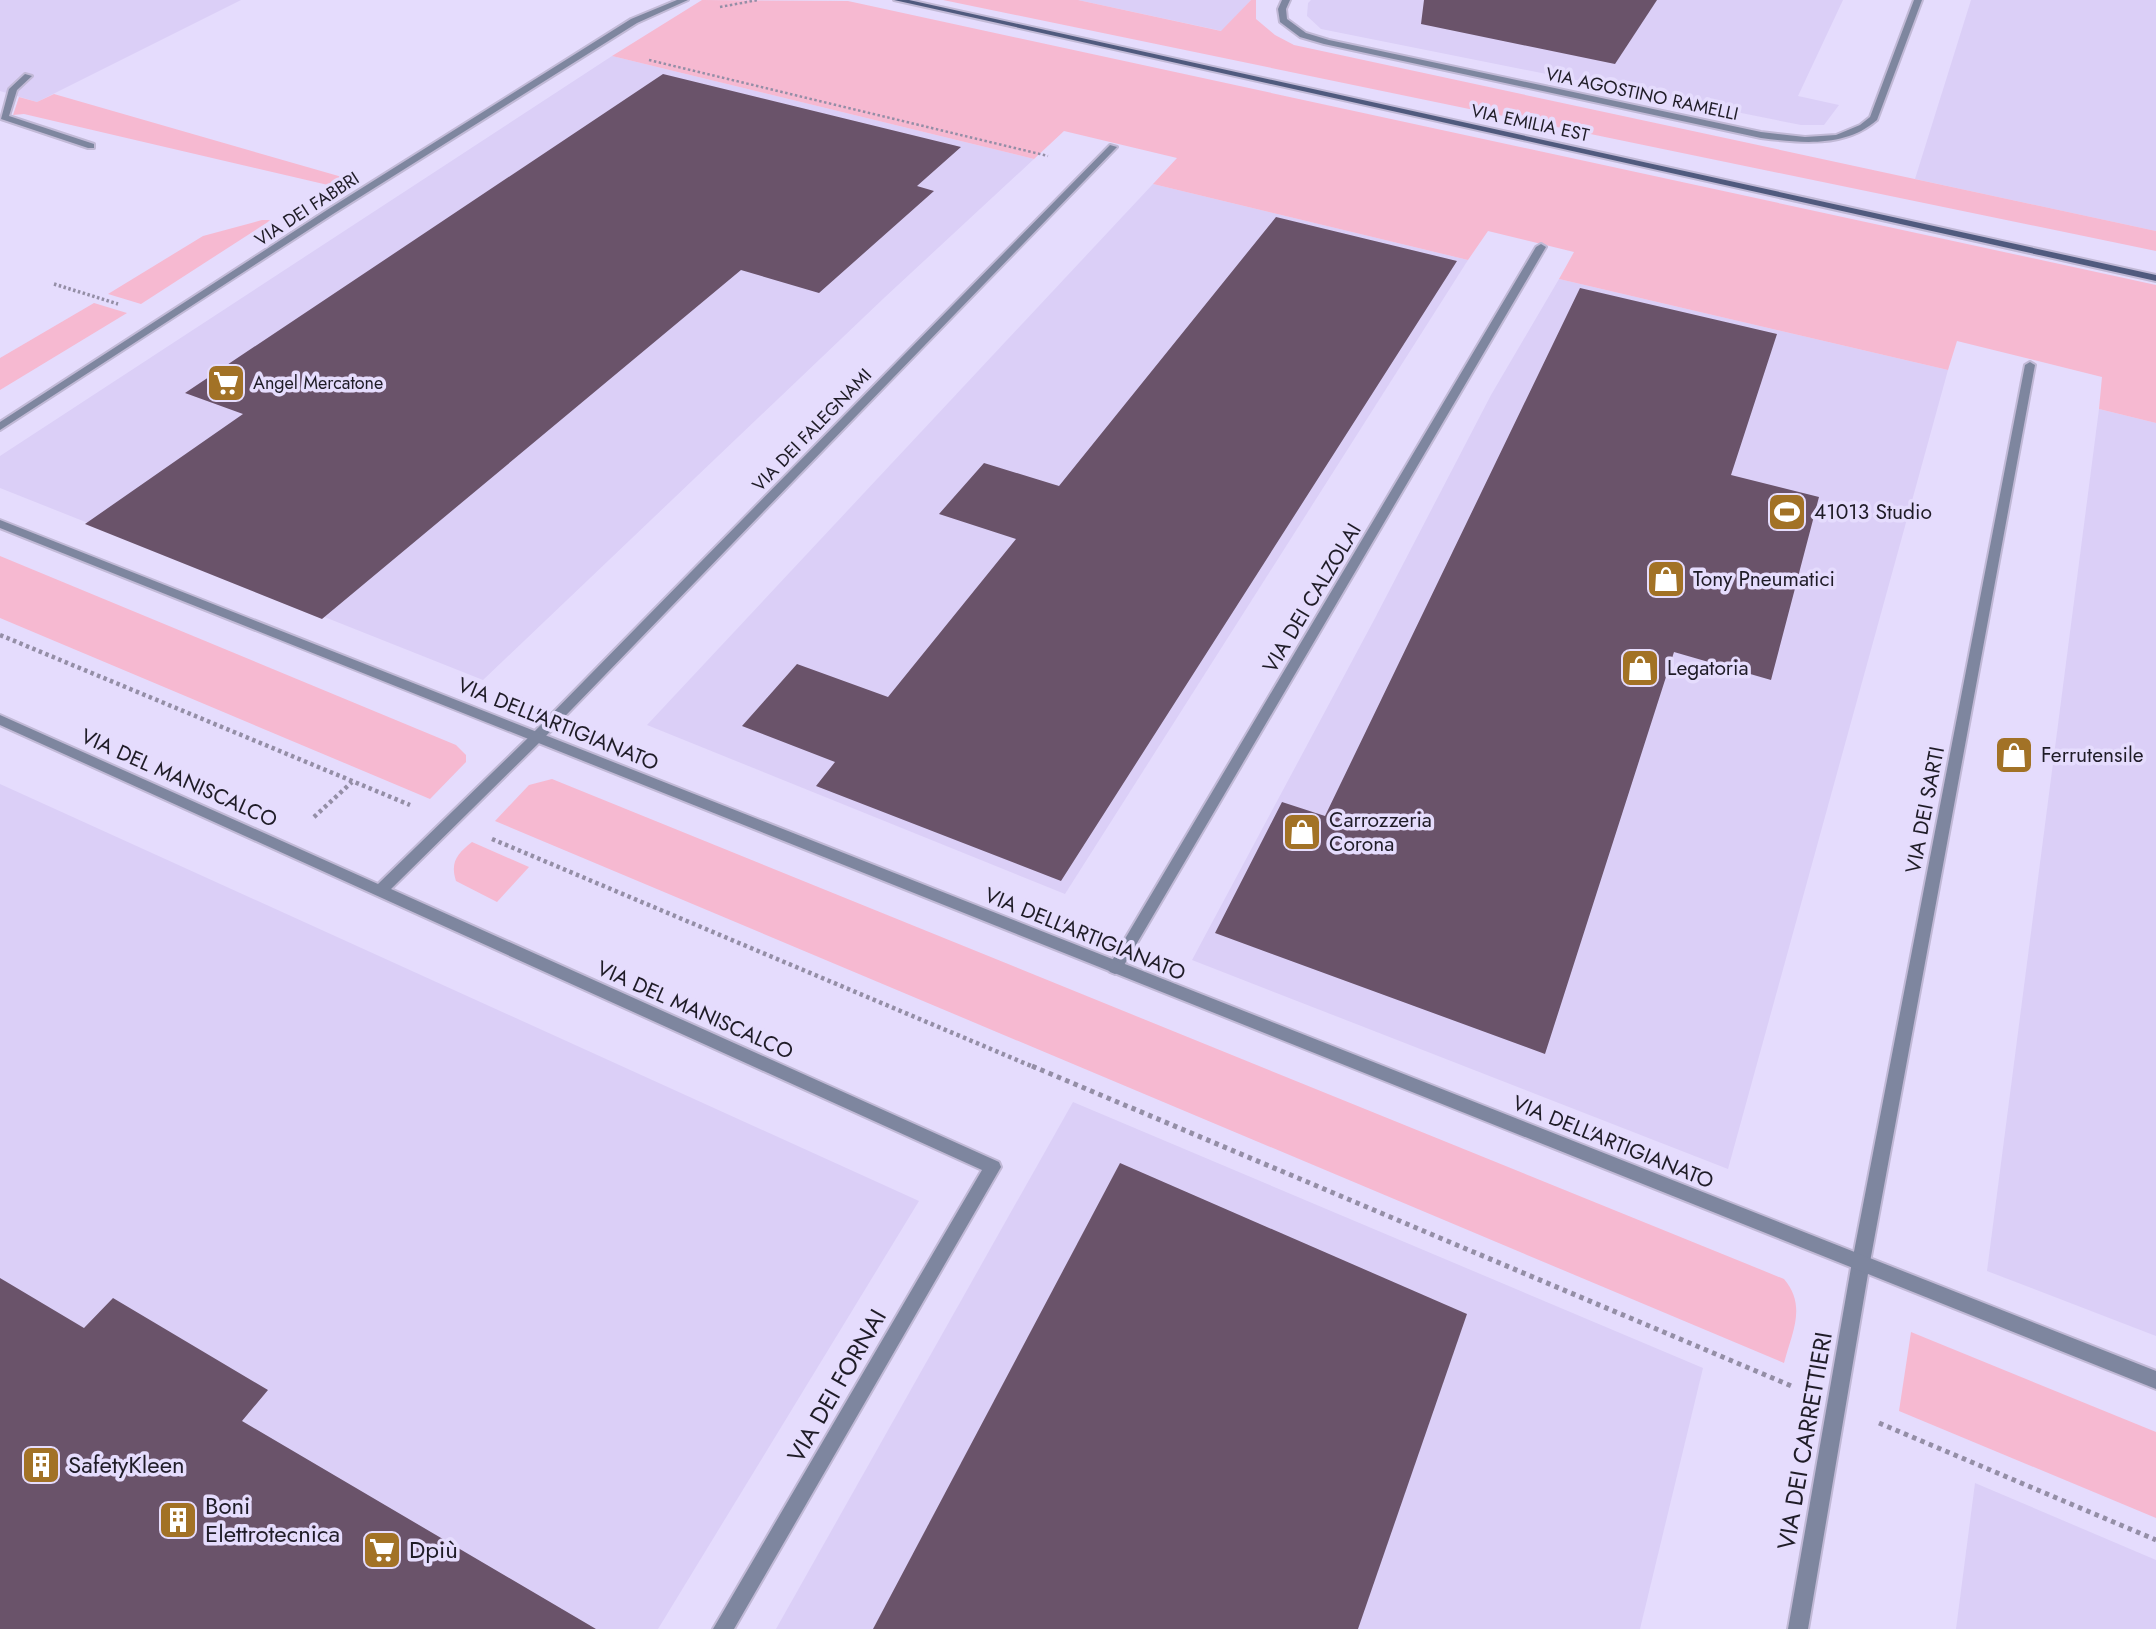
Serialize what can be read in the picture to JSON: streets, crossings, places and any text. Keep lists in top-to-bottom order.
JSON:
{
  "streets": {
    "main road": ["VIA EMILIA EST"],
    "street": [
      "VIA AGOSTINO RAMELLI",
      "VIA DEI FABBRI",
      "VIA DEI FALEGNAMI",
      "VIA DEI CALZOLAI",
      "VIA DELL'ARTIGIANATO",
      "VIA DEL MANISCALCO",
      "VIA DEI SARTI",
      "VIA DEI FORNAI",
      "VIA DEI CARRETTIERI"
    ]
  },
  "crossings": [
    ["VIA DEI FALEGNAMI", "VIA DELL'ARTIGIANATO"],
    ["VIA DEI CALZOLAI", "VIA DELL'ARTIGIANATO"],
    ["VIA DELL'ARTIGIANATO", "VIA DEI SARTI"],
    ["VIA DELL'ARTIGIANATO", "VIA DEI CARRETTIERI"],
    ["VIA DEL MANISCALCO", "VIA DEI FORNAI"],
    ["VIA DEI SARTI", "VIA DEI CARRETTIERI"]
  ],
  "places": {
    "supermarket": ["Angel Mercatone", "Dpiù"],
    "sports": ["41013 Studio"],
    "shop": [
      "Tony Pneumatici",
      "Legatoria",
      "Ferrutensile",
      "Carrozzeria Corona"
    ],
    "building": ["SafetyKleen", "Boni Elettrotecnica"]
  }
}
